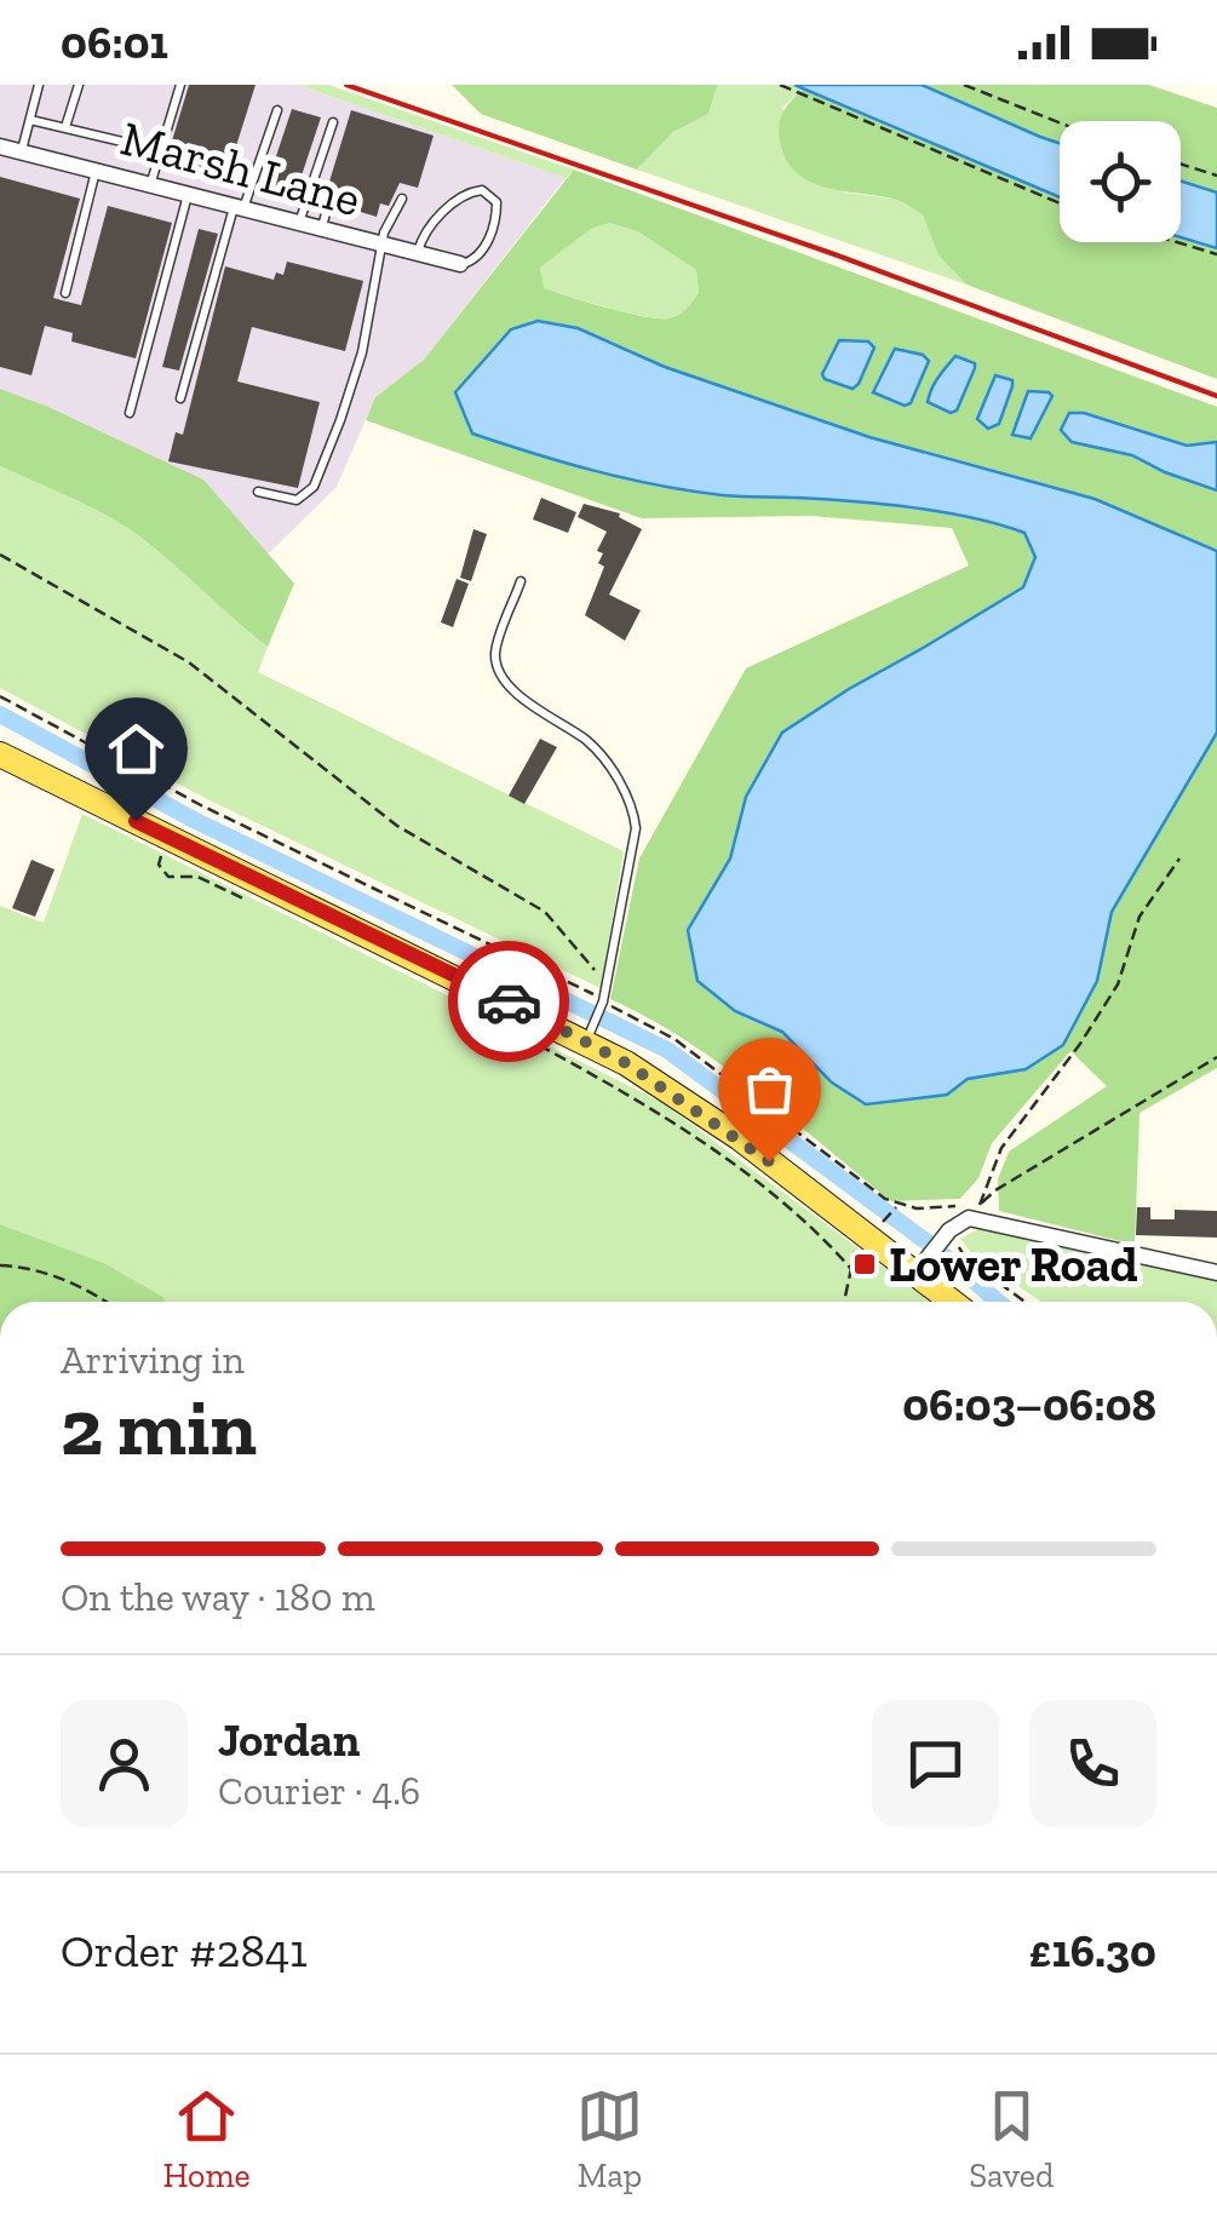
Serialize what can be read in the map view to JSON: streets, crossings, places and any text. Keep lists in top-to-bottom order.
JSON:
{
  "streets": {
    "street": ["Marsh Lane"]
  },
  "places": {
    "transit": ["Lower Road"]
  },
  "page": {
    "status": "06:01",
    "heading": ["2 min", "Arriving in", "06:03–06:08"],
    "panel": [
      "Jordan",
      "Courier · 4.6",
      "Order #2841",
      "£16.30"
    ],
    "bar": "On the way · 180 m",
    "tabs": ["Home", "Map", "Saved"]
  }
}
